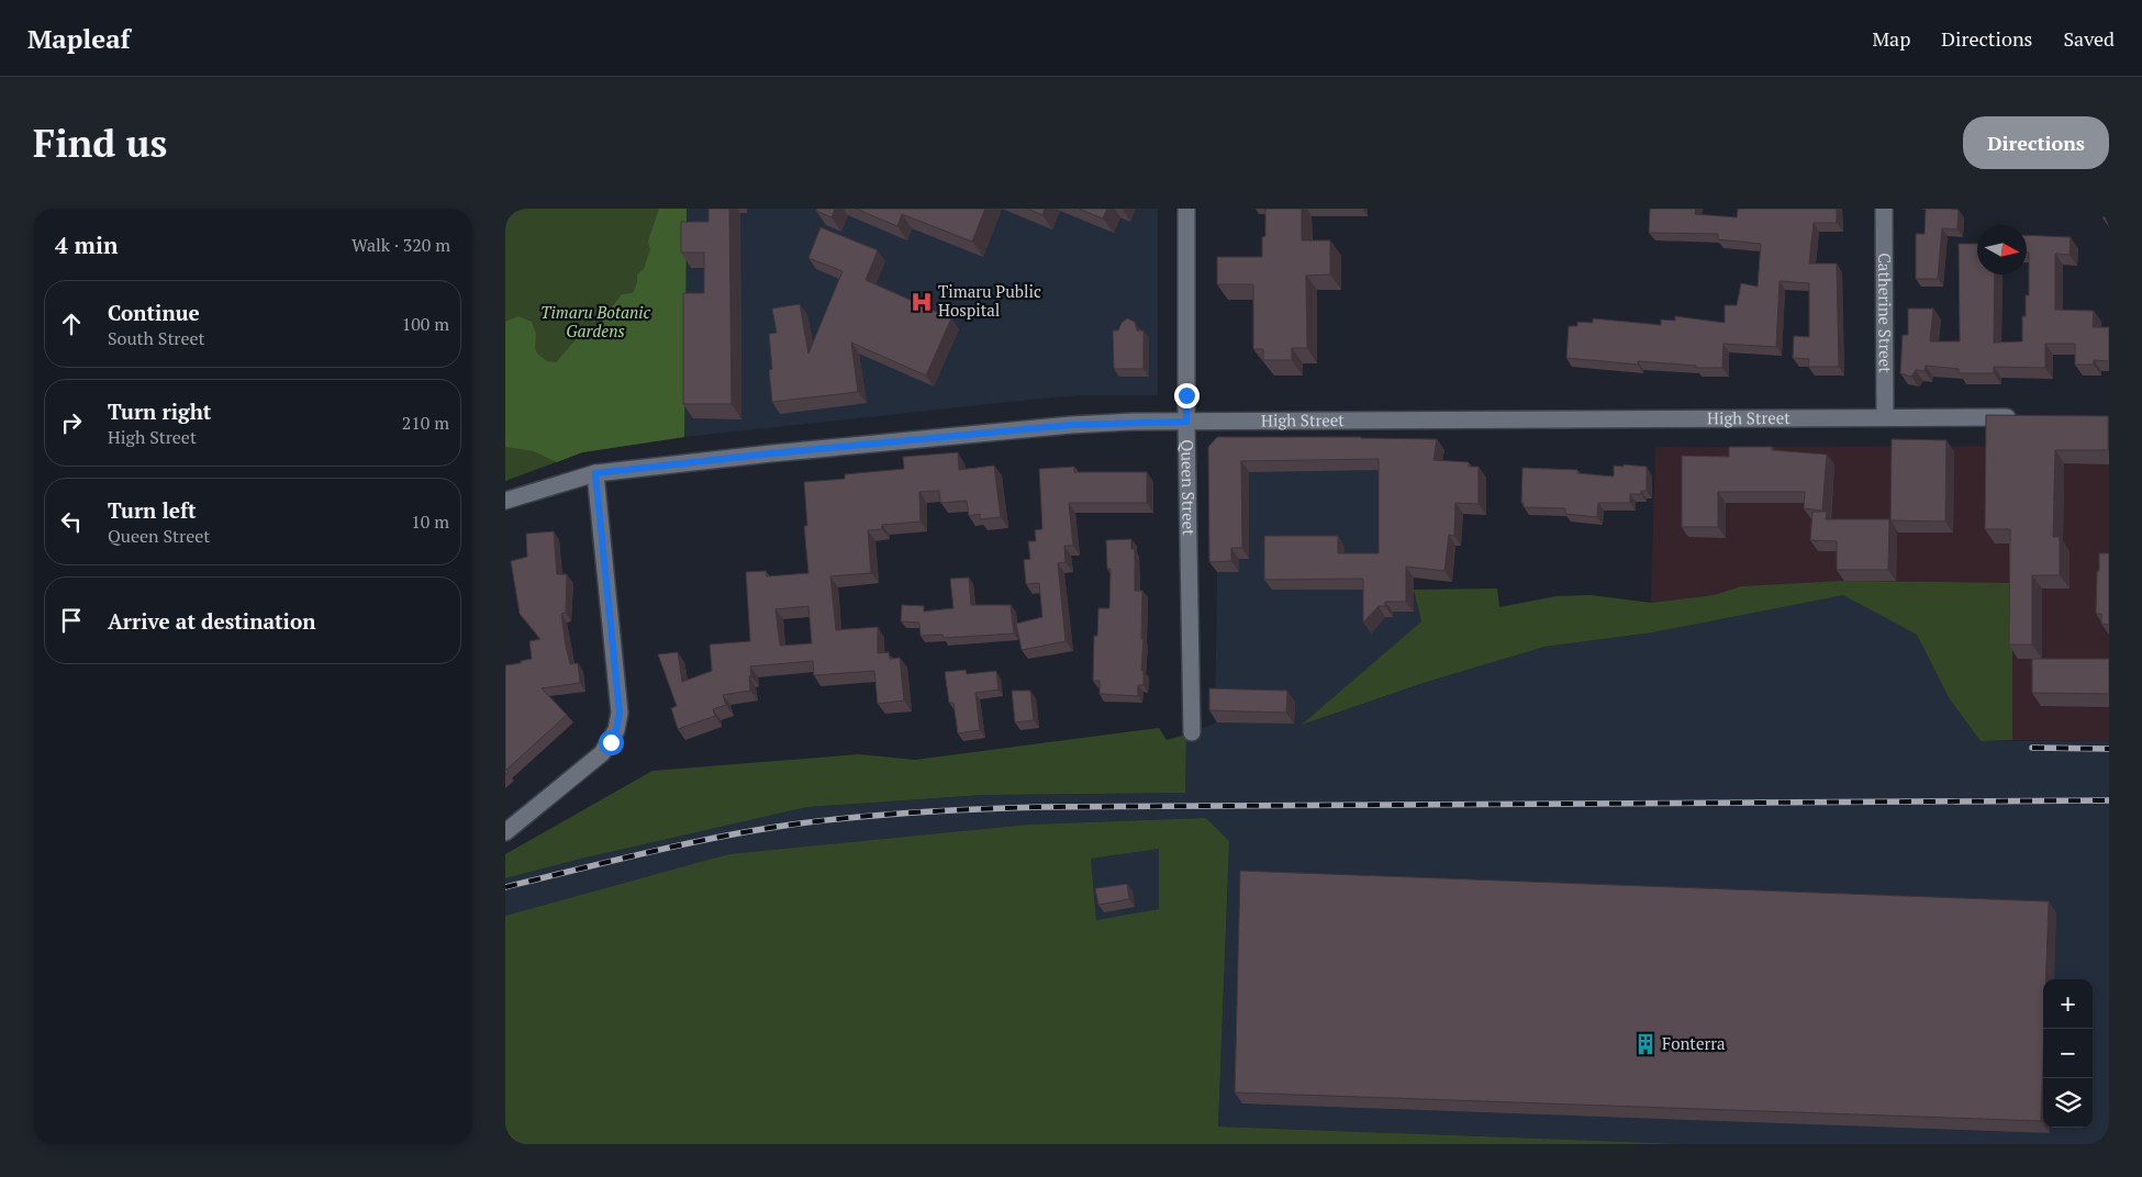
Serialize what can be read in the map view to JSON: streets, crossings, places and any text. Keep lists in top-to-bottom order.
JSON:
{
  "streets": {
    "street": ["Catherine Street", "High Street", "Queen Street"]
  },
  "crossings": [
    ["Catherine Street", "High Street"],
    ["High Street", "Queen Street"]
  ],
  "parks": ["Timaru Botanic Gardens"],
  "places": {
    "hospital": ["Timaru Public Hospital"],
    "building": ["Fonterra"]
  },
  "north": "right",
  "page": {
    "header": "Mapleaf",
    "nav": ["Map", "Directions", "Saved"],
    "buttons": "Directions",
    "title": "Find us",
    "heading": ["4 min", "Walk · 320 m"],
    "list": [
      ["Continue", "South Street", "100 m"],
      ["Turn right", "High Street", "210 m"],
      ["Turn left", "Queen Street", "10 m"],
      "Arrive at destination"
    ],
    "map_buttons": ["+", "−"]
  }
}
